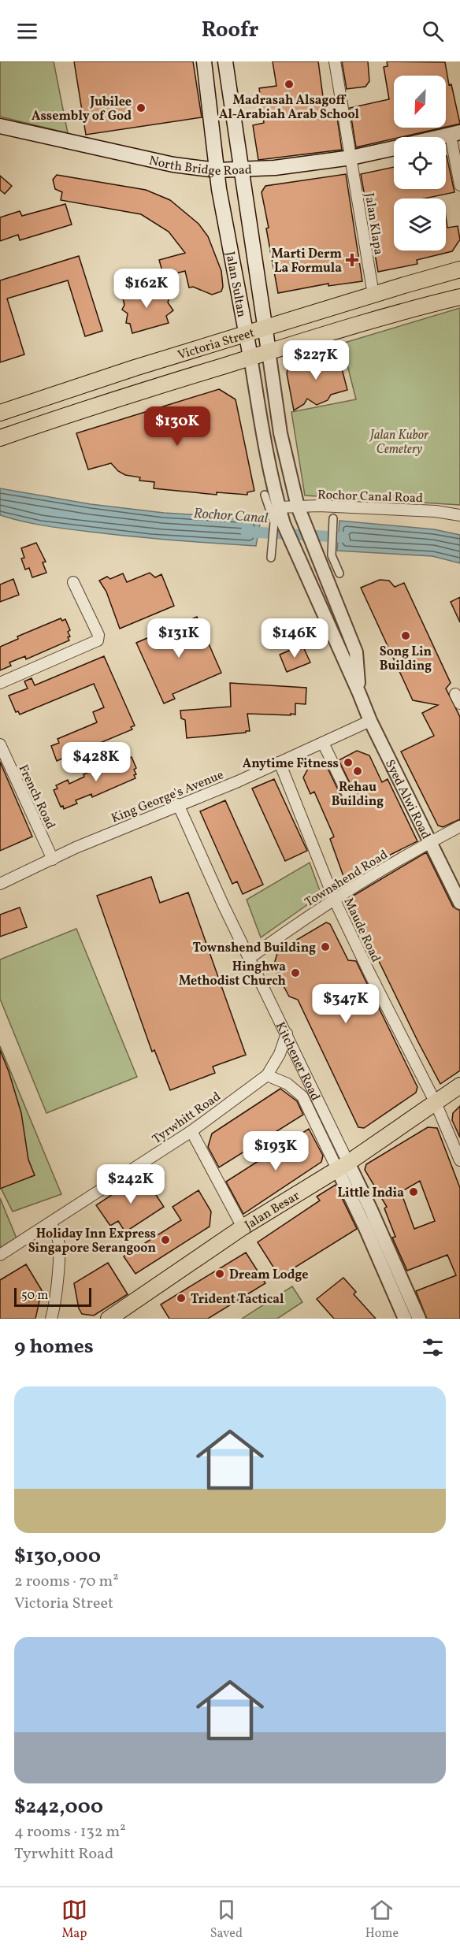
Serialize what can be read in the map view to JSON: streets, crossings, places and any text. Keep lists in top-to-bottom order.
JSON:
{
  "streets": {
    "main road": [
      "North Bridge Road",
      "Jalan Sultan",
      "Victoria Street",
      "Jalan Besar"
    ],
    "street": [
      "Jalan Klapa",
      "Rochor Canal Road",
      "King George's Avenue",
      "French Road",
      "Syed Alwi Road",
      "Townshend Road",
      "Maude Road",
      "Kitchener Road",
      "Tyrwhitt Road"
    ]
  },
  "crossings": [
    ["North Bridge Road", "Jalan Klapa"],
    ["North Bridge Road", "Jalan Sultan"],
    ["Jalan Klapa", "Victoria Street"],
    ["Jalan Sultan", "Victoria Street"],
    ["Jalan Sultan", "Rochor Canal Road"],
    ["Jalan Sultan", "Syed Alwi Road"],
    ["Rochor Canal Road", "Syed Alwi Road"],
    ["King George's Avenue", "French Road"],
    ["King George's Avenue", "Syed Alwi Road"],
    ["King George's Avenue", "Maude Road"],
    ["King George's Avenue", "Kitchener Road"],
    ["Syed Alwi Road", "Townshend Road"],
    ["Townshend Road", "Maude Road"],
    ["Townshend Road", "Kitchener Road"],
    ["Maude Road", "Jalan Besar"],
    ["Kitchener Road", "Tyrwhitt Road"],
    ["Kitchener Road", "Jalan Besar"]
  ],
  "water": ["Rochor Canal"],
  "parks": ["Jalan Kubor Cemetery"],
  "places": {
    "other": [
      "Madrasah Alsagoff Al-Arabiah Arab School",
      "Jubilee Assembly of God",
      "Song Lin Building",
      "Anytime Fitness",
      "Rehau Building",
      "Townshend Building",
      "Hinghwa Methodist Church",
      "Little India",
      "Holiday Inn Express Singapore Serangoon",
      "Dream Lodge",
      "Trident Tactical"
    ],
    "health": ["Marti Derm La Formula"]
  },
  "scale_bar": "50 m",
  "north": "bottom left",
  "page": {
    "header": "Roofr",
    "price": [
      "$162K",
      "$227K",
      "$130K",
      "$131K",
      "$146K",
      "$428K",
      "$347K",
      "$193K",
      "$242K"
    ],
    "scale": "50 m",
    "heading": "9 homes",
    "list": [
      {
        "name": "$130,000",
        "note": "2 rooms · 70 m² · Victoria Street"
      },
      {
        "name": "$242,000",
        "note": "4 rooms · 132 m² · Tyrwhitt Road"
      }
    ],
    "tabs": ["Map", "Saved", "Home"]
  }
}
